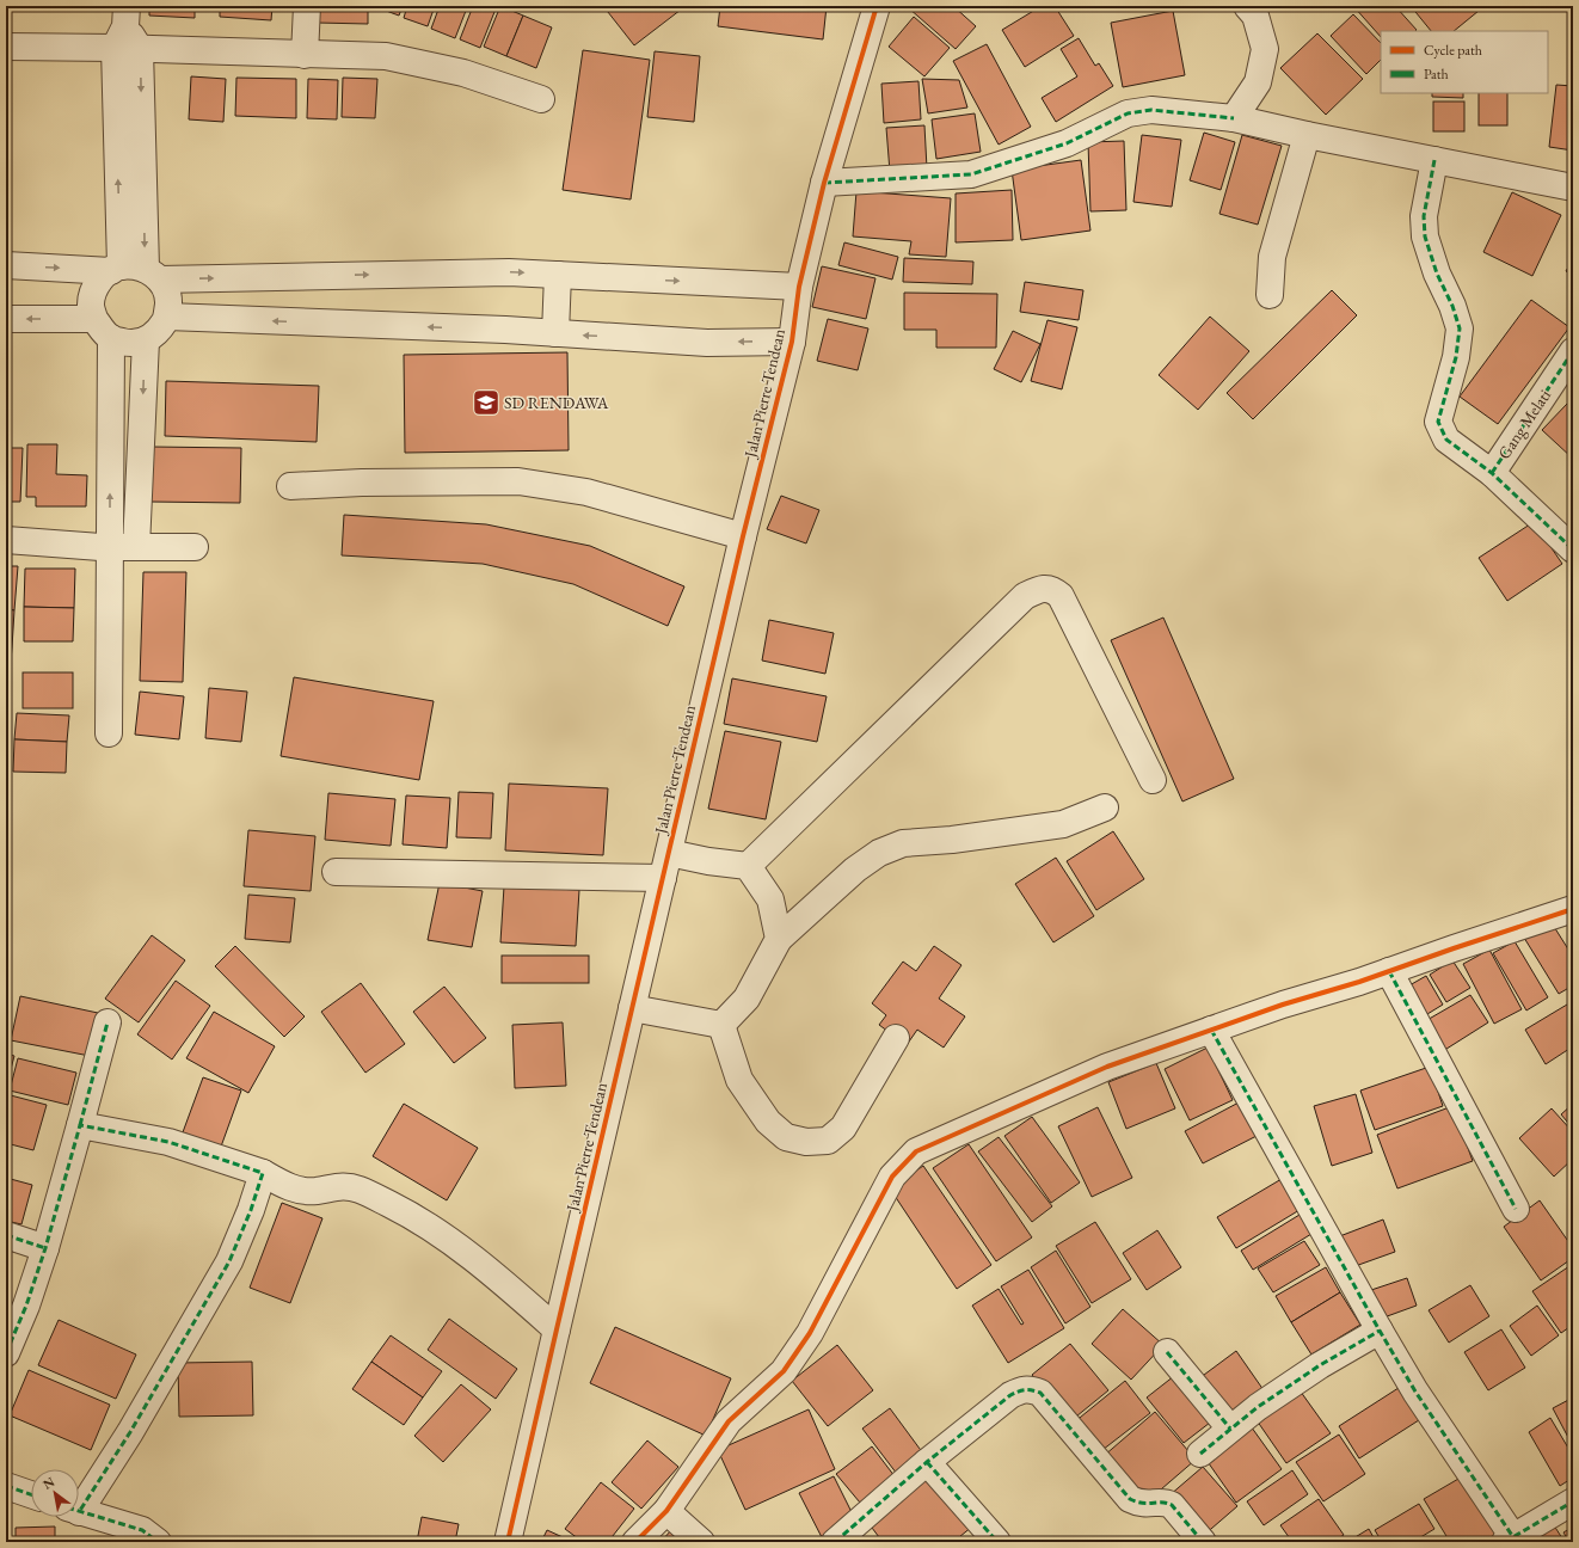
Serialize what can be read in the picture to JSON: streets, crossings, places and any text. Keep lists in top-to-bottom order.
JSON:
{
  "streets": {
    "street": ["Jalan Pierre Tendean", "Gang Melati"]
  },
  "places": {
    "school or university": ["SD RENDAWA"]
  },
  "legend": ["Cycle path", "Path"],
  "north": "top left"
}
